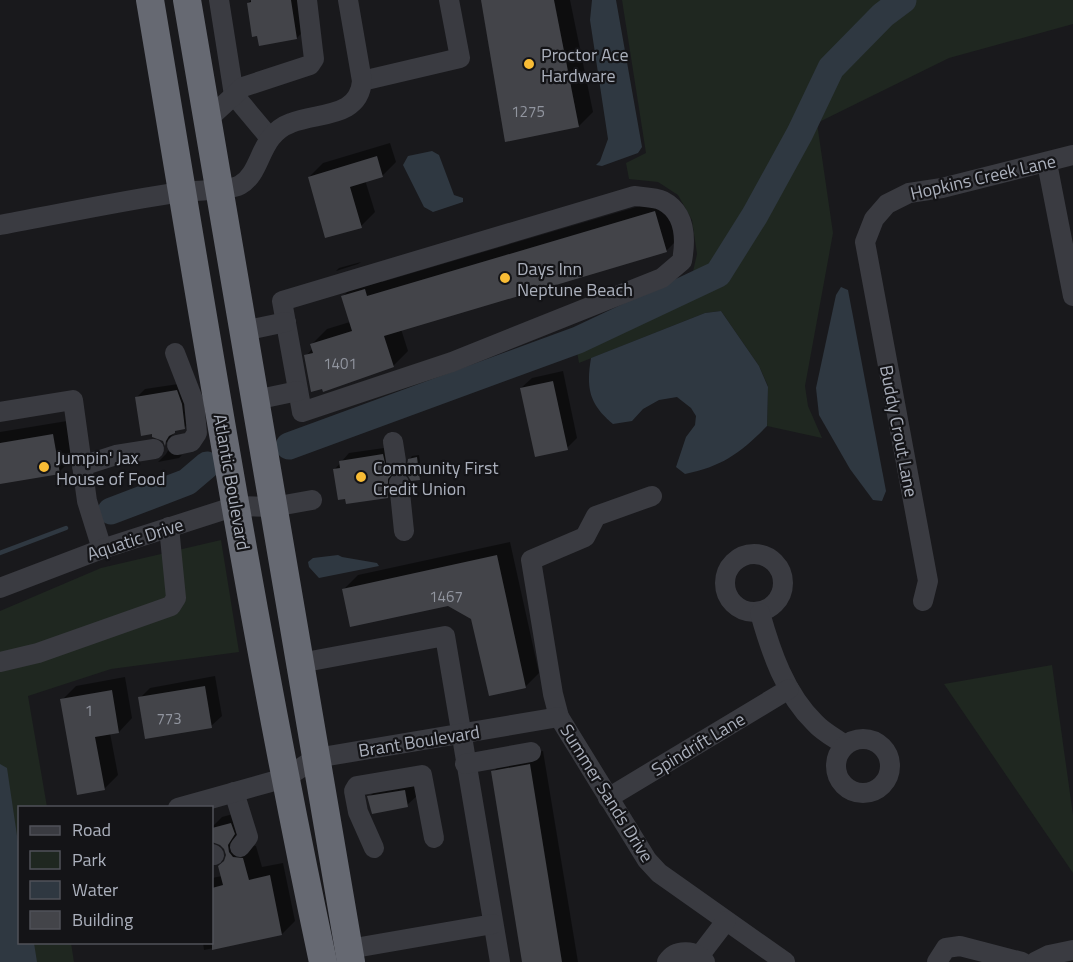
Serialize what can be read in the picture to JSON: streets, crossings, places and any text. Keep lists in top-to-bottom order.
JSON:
{
  "streets": {
    "highway": ["Atlantic Boulevard"],
    "street": [
      "Hopkins Creek Lane",
      "Buddy Crout Lane",
      "Aquatic Drive",
      "Brant Boulevard",
      "Spindrift Lane",
      "Summer Sands Drive"
    ]
  },
  "crossings": [
    ["Hopkins Creek Lane", "Buddy Crout Lane"],
    ["Atlantic Boulevard", "Aquatic Drive"],
    ["Atlantic Boulevard", "Brant Boulevard"],
    ["Brant Boulevard", "Summer Sands Drive"],
    ["Spindrift Lane", "Summer Sands Drive"]
  ],
  "places": [
    "Proctor Ace Hardware",
    "Days Inn Neptune Beach",
    "Jumpin' Jax House of Food",
    "Community First Credit Union"
  ],
  "house_numbers": [
    "1275",
    "1401",
    "1467",
    "1",
    "773"
  ],
  "legend": [
    "Road",
    "Park",
    "Water",
    "Building"
  ]
}
